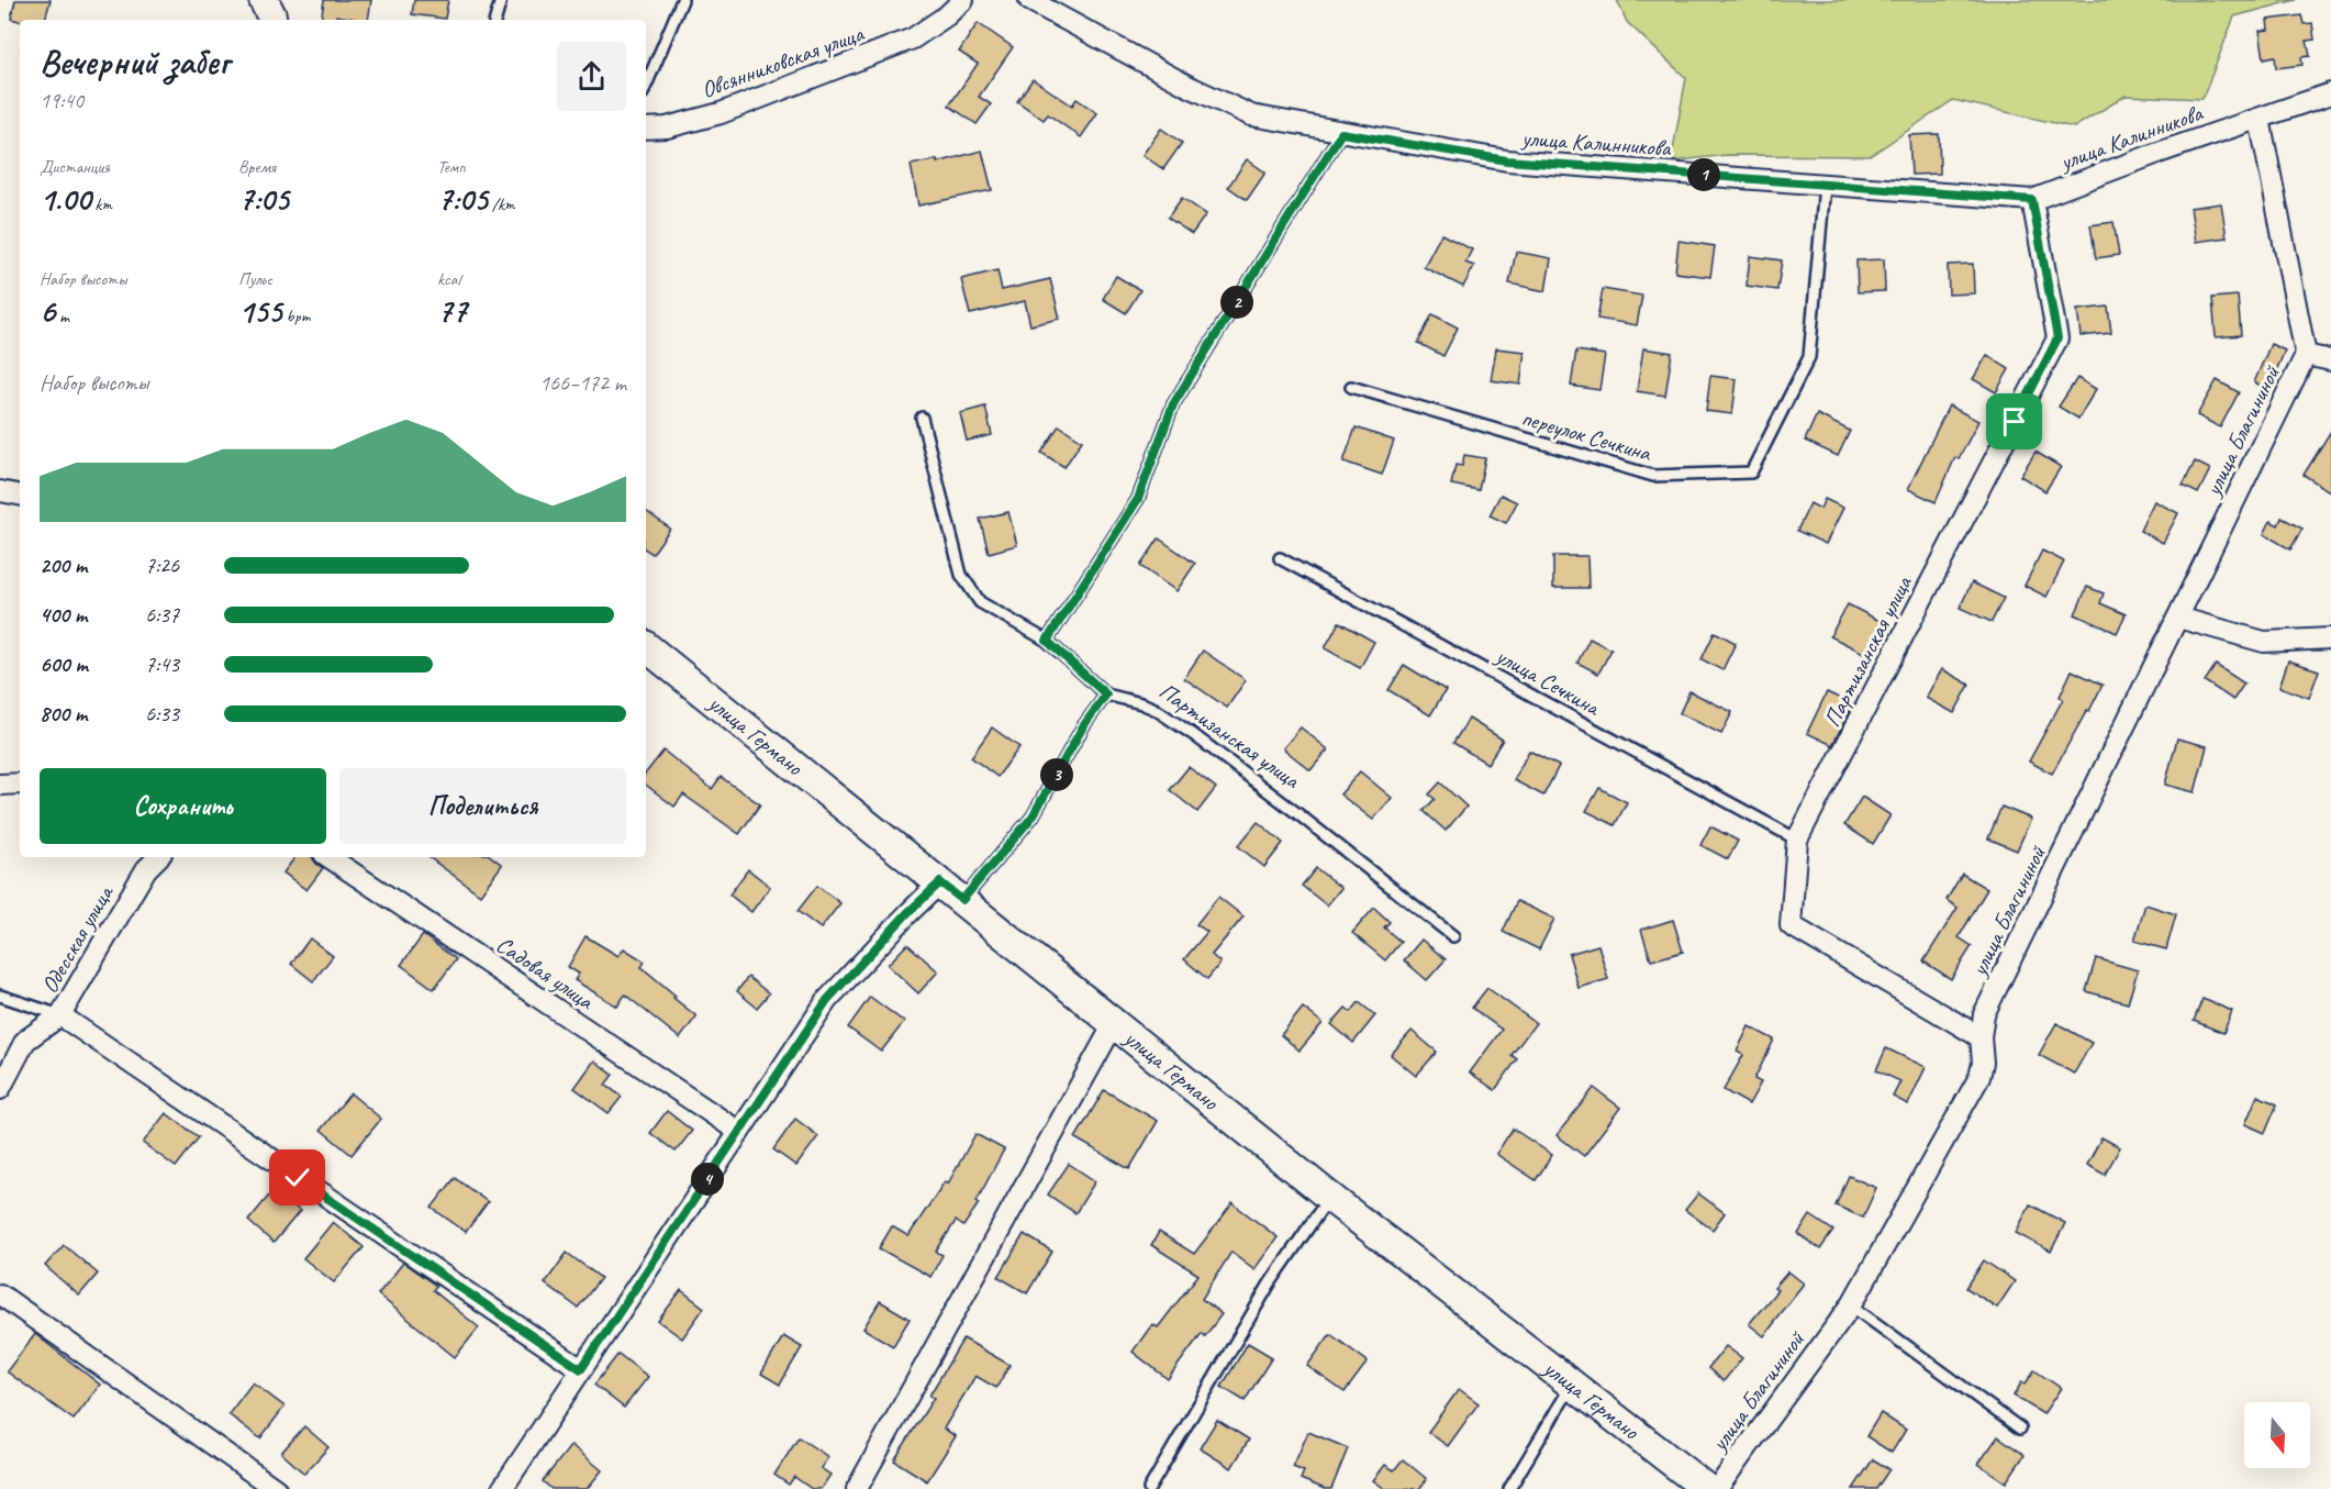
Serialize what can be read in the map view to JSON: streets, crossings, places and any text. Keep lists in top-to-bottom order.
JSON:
{
  "streets": {
    "main road": ["улица Германо"],
    "street": [
      "Овсянниковская улица",
      "улица Калинникова",
      "улица Благининой",
      "Партизанская улица",
      "Одесская улица",
      "Садовая улица"
    ],
    "lane": ["переулок Сечкина", "улица Сечкина"]
  },
  "crossings": [
    ["улица Калинникова", "переулок Сечкина"],
    ["улица Калинникова", "Партизанская улица"],
    ["улица Благининой", "Партизанская улица"],
    ["Партизанская улица", "улица Сечкина"]
  ],
  "north": "bottom",
  "page": {
    "heading": ["Вечерний забег", "19:40"],
    "stats": [
      ["Дистанция", "1.00 km"],
      ["Время", "7:05"],
      ["Темп", "7:05 /km"],
      ["Набор высоты", "6 m"],
      ["Пульс", "155 bpm"],
      ["kcal", "77"]
    ],
    "pins": [
      "1",
      "2",
      "3",
      "4"
    ],
    "chart": ["Набор высоты", "166–172 m"],
    "list": [
      {
        "name": "200 m",
        "note": "7:26"
      },
      {
        "name": "400 m",
        "note": "6:37"
      },
      {
        "name": "600 m",
        "note": "7:43"
      },
      {
        "name": "800 m",
        "note": "6:33"
      }
    ],
    "buttons": ["Сохранить", "Поделиться"]
  }
}
